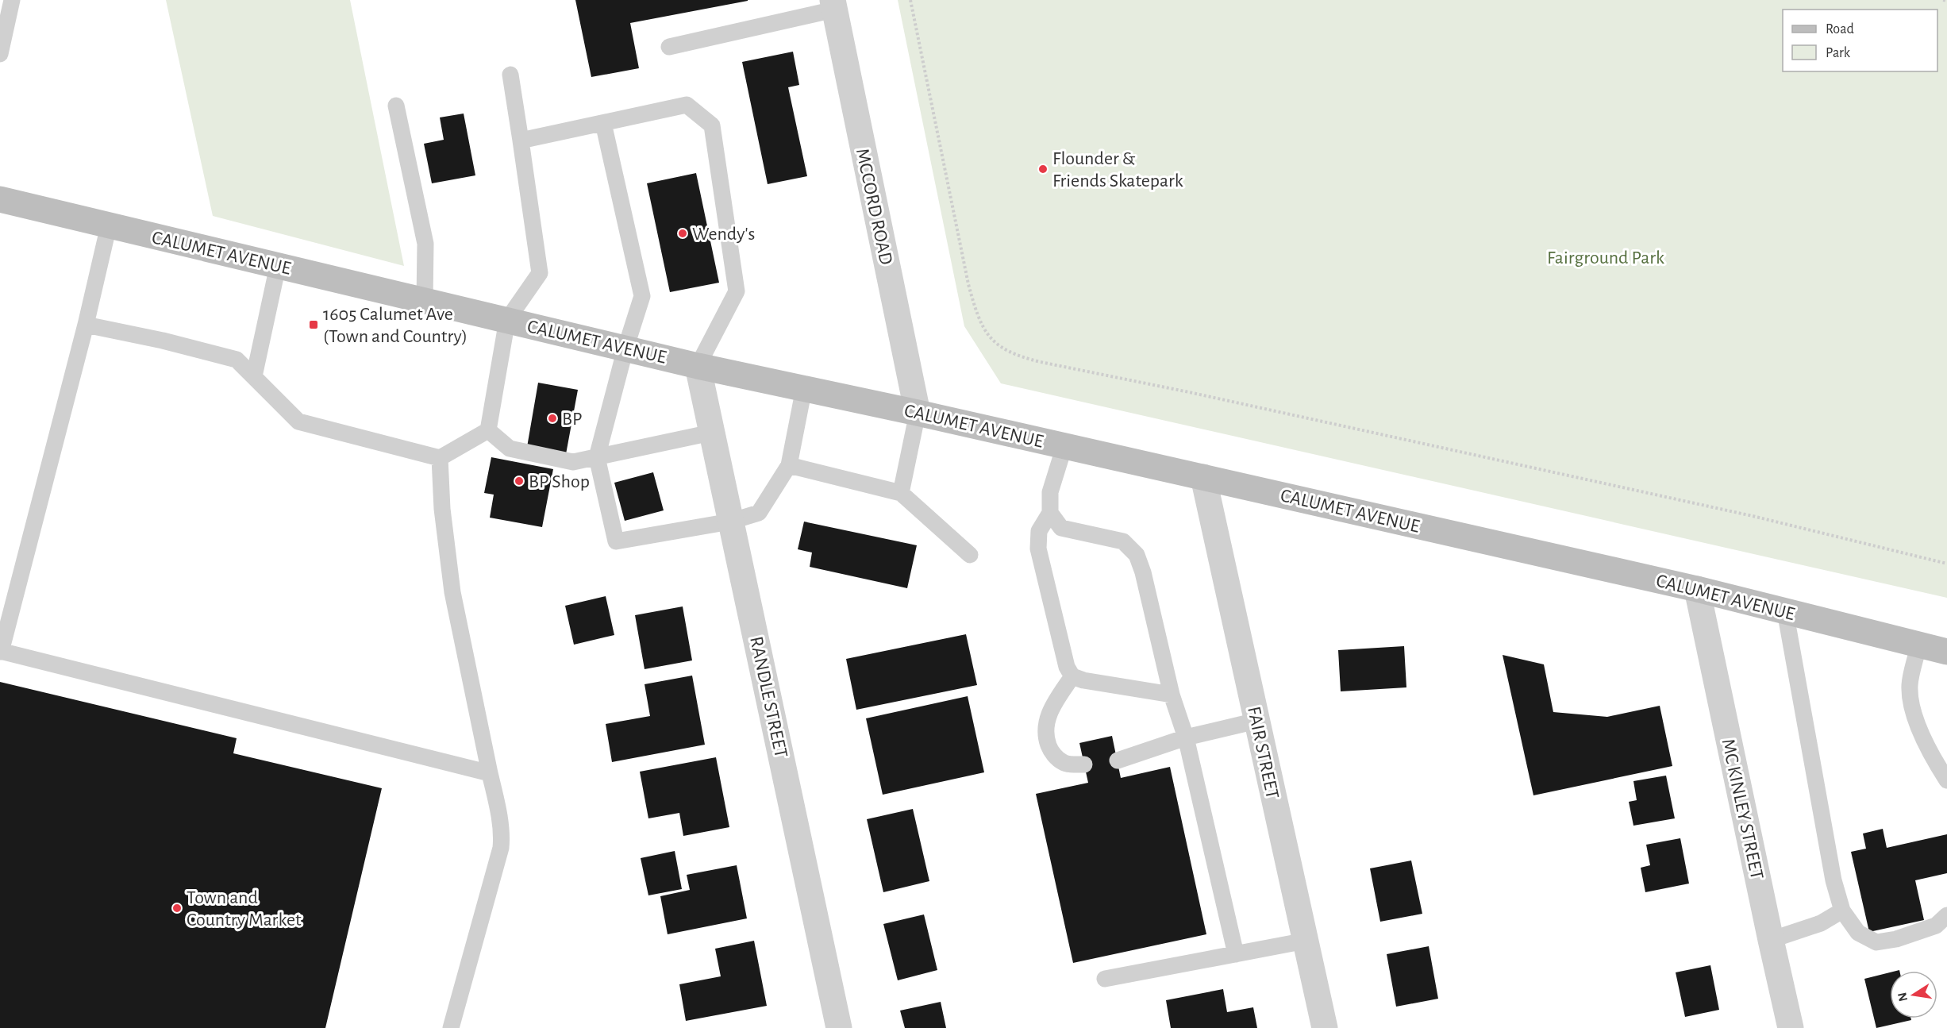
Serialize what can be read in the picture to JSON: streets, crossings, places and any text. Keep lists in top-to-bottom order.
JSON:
{
  "streets": {
    "main road": ["CALUMET AVENUE"],
    "street": [
      "MCCORD ROAD",
      "RANDLE STREET",
      "FAIR STREET",
      "MC KINLEY STREET"
    ]
  },
  "crossings": [
    ["MCCORD ROAD", "CALUMET AVENUE"],
    ["CALUMET AVENUE", "RANDLE STREET"],
    ["CALUMET AVENUE", "FAIR STREET"],
    ["CALUMET AVENUE", "MC KINLEY STREET"]
  ],
  "parks": ["Fairground Park"],
  "places": {
    "other": [
      "Flounder & Friends Skatepark",
      "Wendy's",
      "BP",
      "BP Shop",
      "Town and Country Market"
    ],
    "transit": ["1605 Calumet Ave (Town and Country)"]
  },
  "legend": ["Road", "Park"],
  "north": "left"
}
